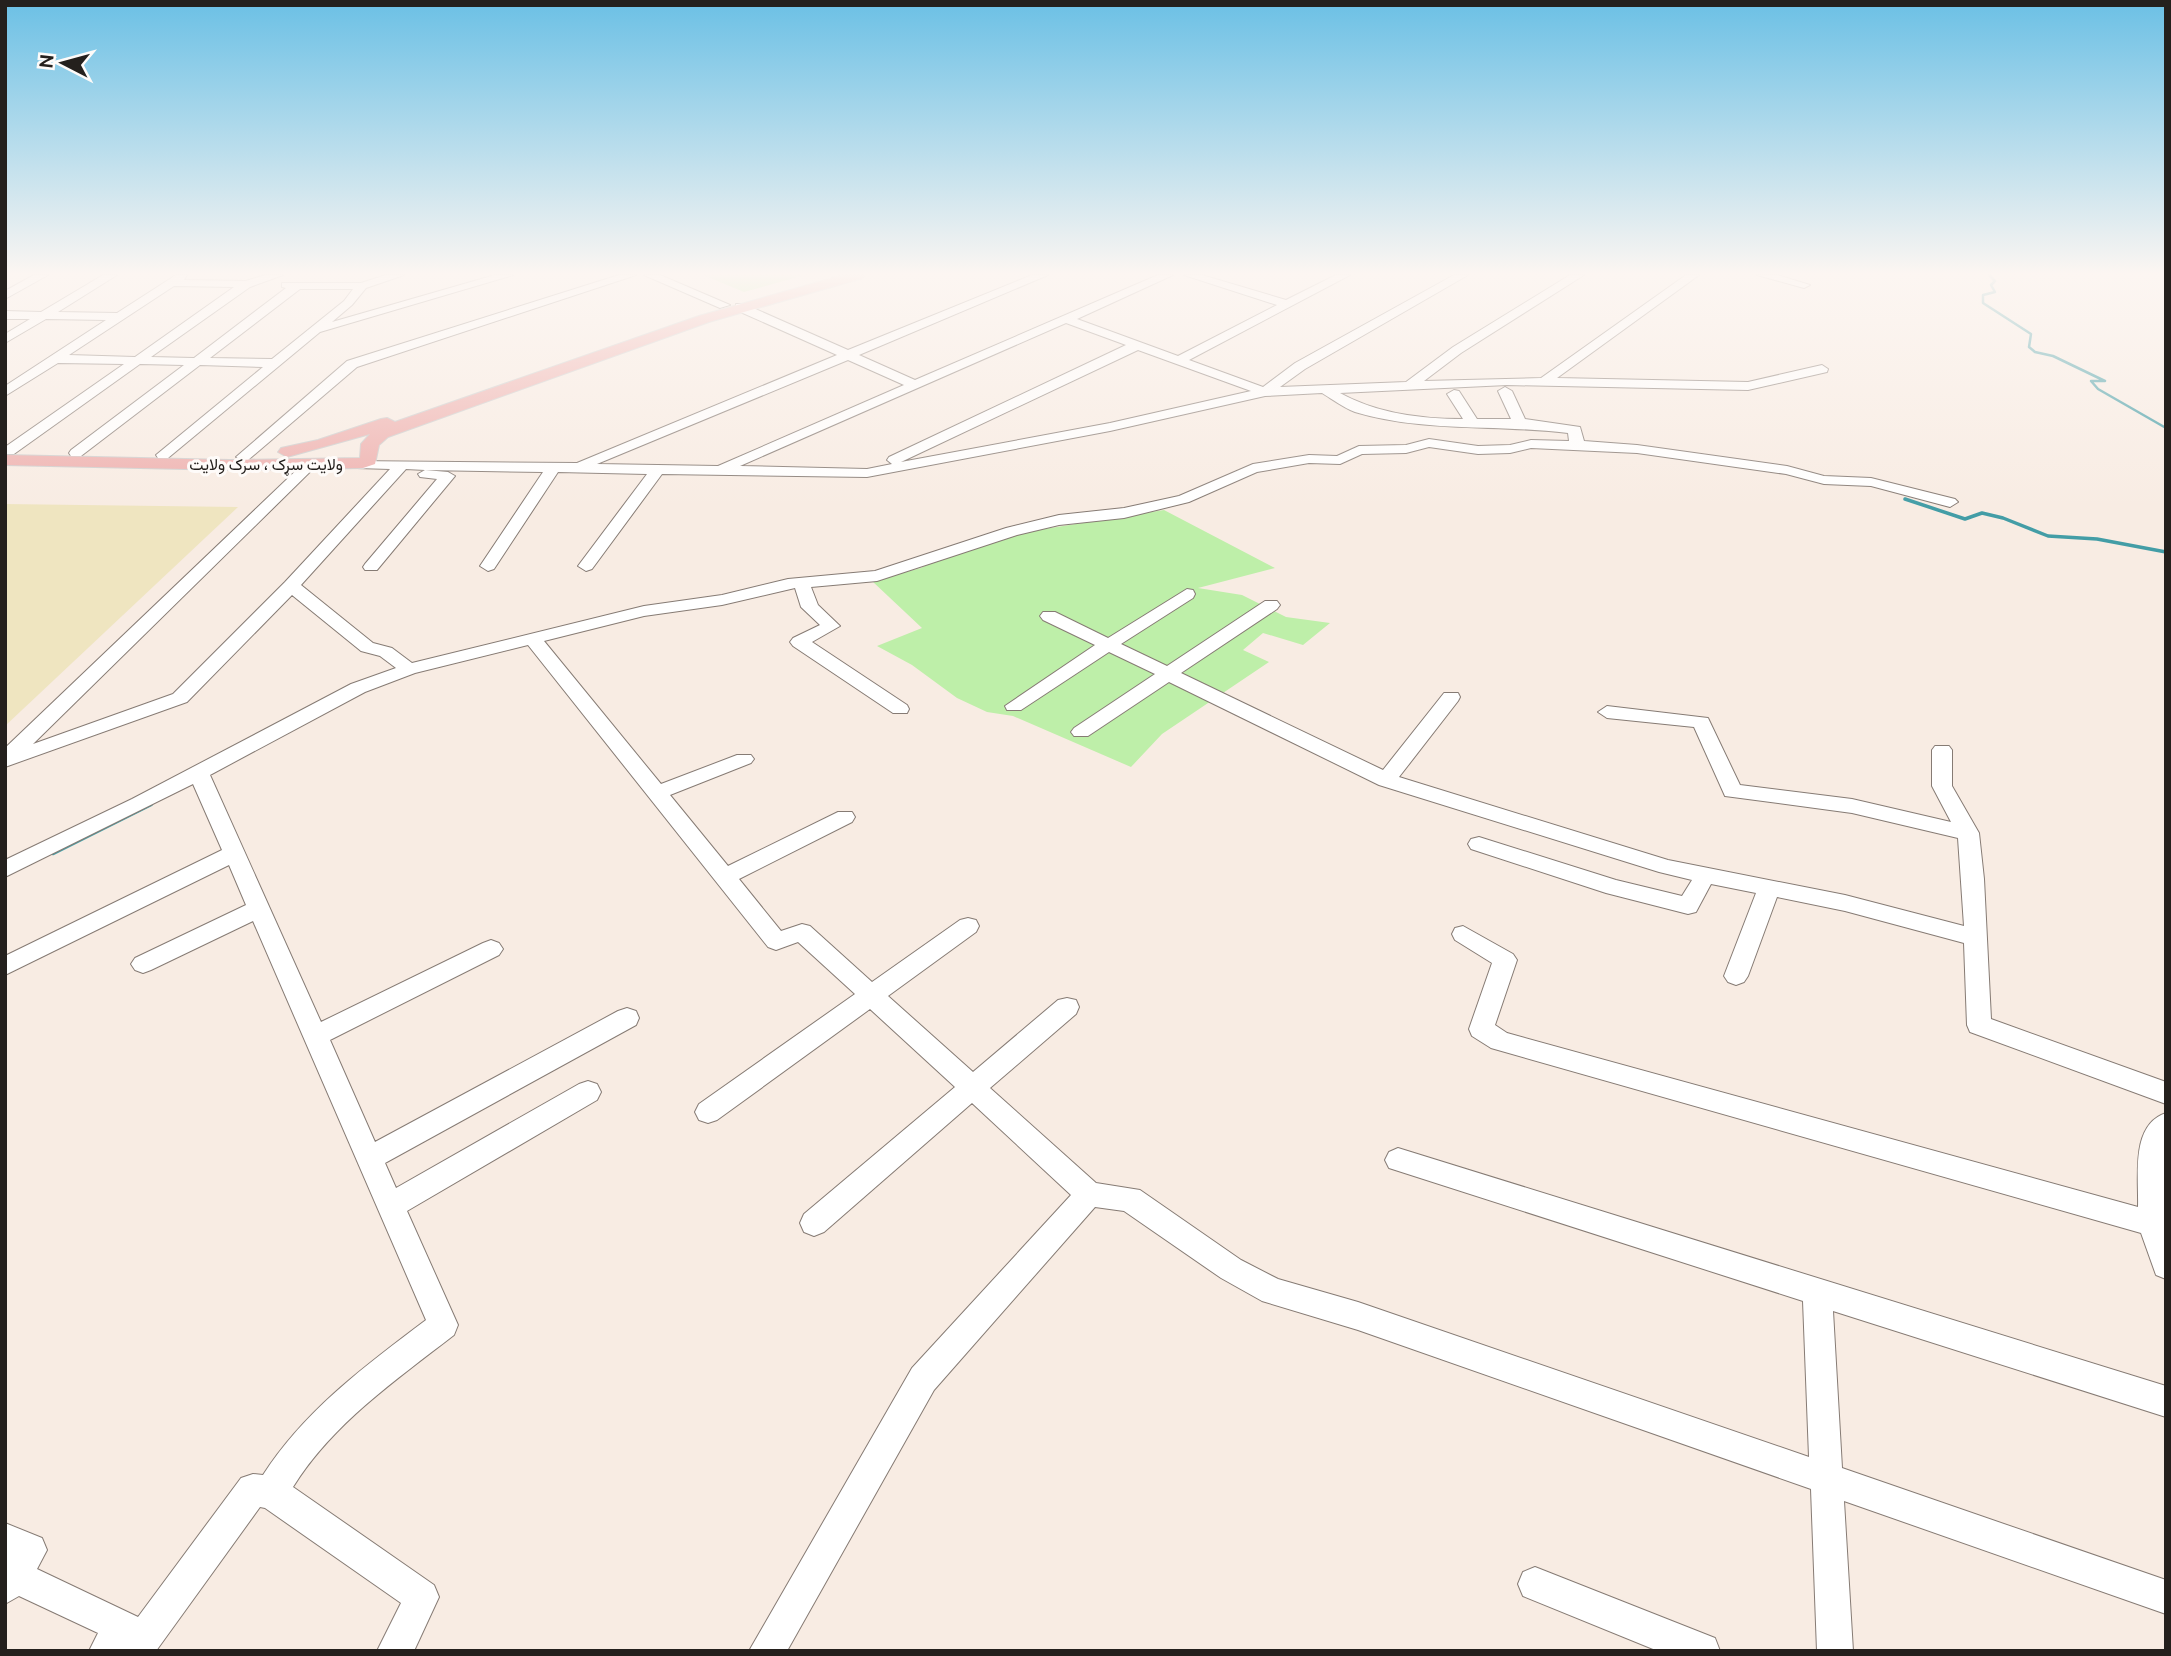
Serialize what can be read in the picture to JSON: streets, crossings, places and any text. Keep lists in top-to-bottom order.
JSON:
{
  "streets": {
    "main road": ["ولایت سړک ، سرک ولایت"]
  },
  "north": "left"
}
